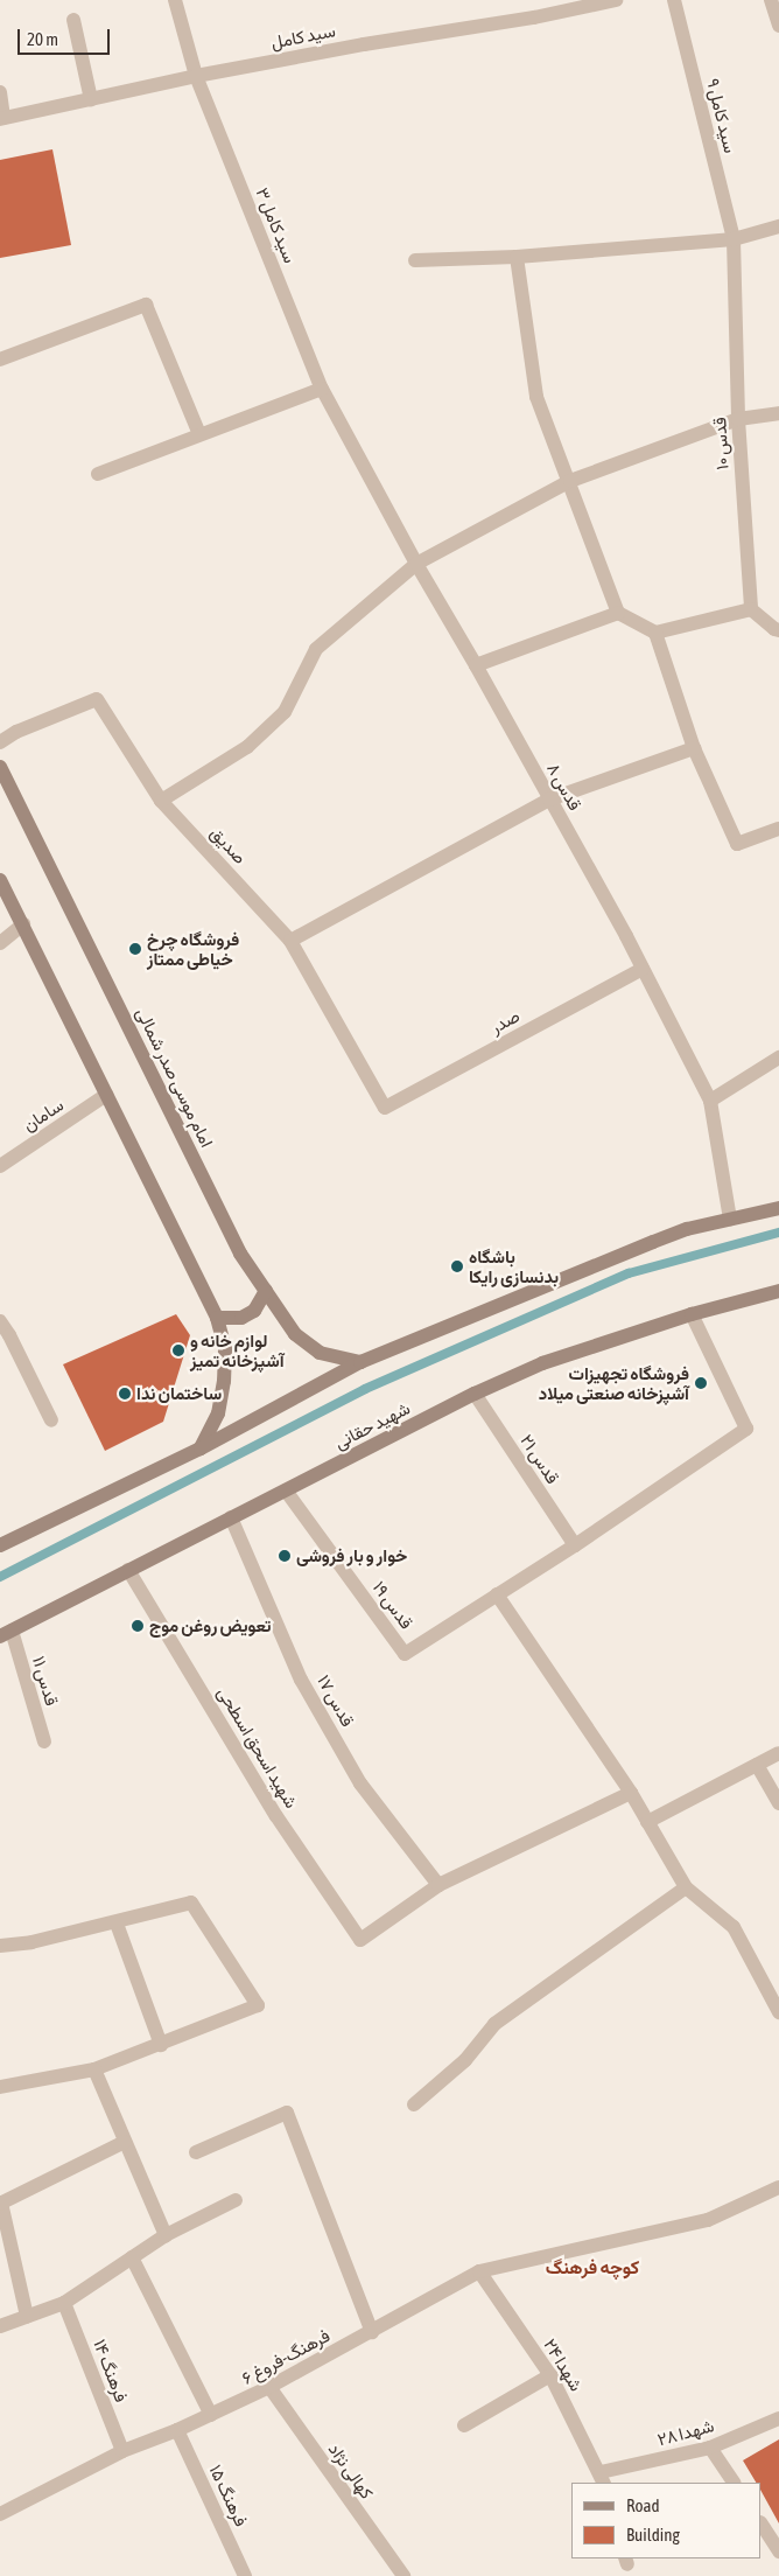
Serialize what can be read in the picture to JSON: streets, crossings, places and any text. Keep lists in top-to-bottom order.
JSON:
{
  "streets": {
    "main road": ["امام موسی صدر شمالی", "شهید حقانی"],
    "street": [
      "سید کامل",
      "سید کامل ۹",
      "سید کامل ۳",
      "قدس ۱۰",
      "قدس ۸",
      "صدیق",
      "صدر",
      "سامان",
      "قدس ۲۱",
      "قدس ۱۹",
      "قدس ۱۱",
      "قدس ۱۷",
      "شهید اسحق اسطحی",
      "فرهنگ-فروغ ۶",
      "شهدا ۲۴",
      "فرهنگ ۱۴",
      "شهدا ۲۸",
      "کهالی نژاد",
      "فرهنگ ۱۵"
    ]
  },
  "crossings": [
    ["سید کامل", "سید کامل ۳"],
    ["سید کامل ۹", "قدس ۱۰"],
    ["سید کامل ۳", "قدس ۸"],
    ["قدس ۸", "صدر"],
    ["صدیق", "صدر"],
    ["شهید حقانی", "قدس ۲۱"],
    ["شهید حقانی", "قدس ۱۹"],
    ["شهید حقانی", "قدس ۱۱"],
    ["شهید حقانی", "قدس ۱۷"],
    ["شهید حقانی", "شهید اسحق اسطحی"],
    ["قدس ۱۷", "شهید اسحق اسطحی"],
    ["فرهنگ-فروغ ۶", "شهدا ۲۴"],
    ["فرهنگ-فروغ ۶", "فرهنگ ۱۴"],
    ["فرهنگ-فروغ ۶", "کهالی نژاد"],
    ["فرهنگ-فروغ ۶", "فرهنگ ۱۵"],
    ["شهدا ۲۴", "شهدا ۲۸"]
  ],
  "districts": ["کوچه فرهنگ"],
  "places": [
    "فروشگاه چرخ خیاطی ممتاز",
    "باشگاه بدنسازی رایکا",
    "لوازم خانه و آشپزخانه تمیز",
    "فروشگاه تجهیزات آشپزخانه صنعتی میلاد",
    "ساختمان ندا",
    "خوار و بار فروشی",
    "تعویض روغن موج"
  ],
  "legend": ["Road", "Building"],
  "scale_bar": "20 m"
}
